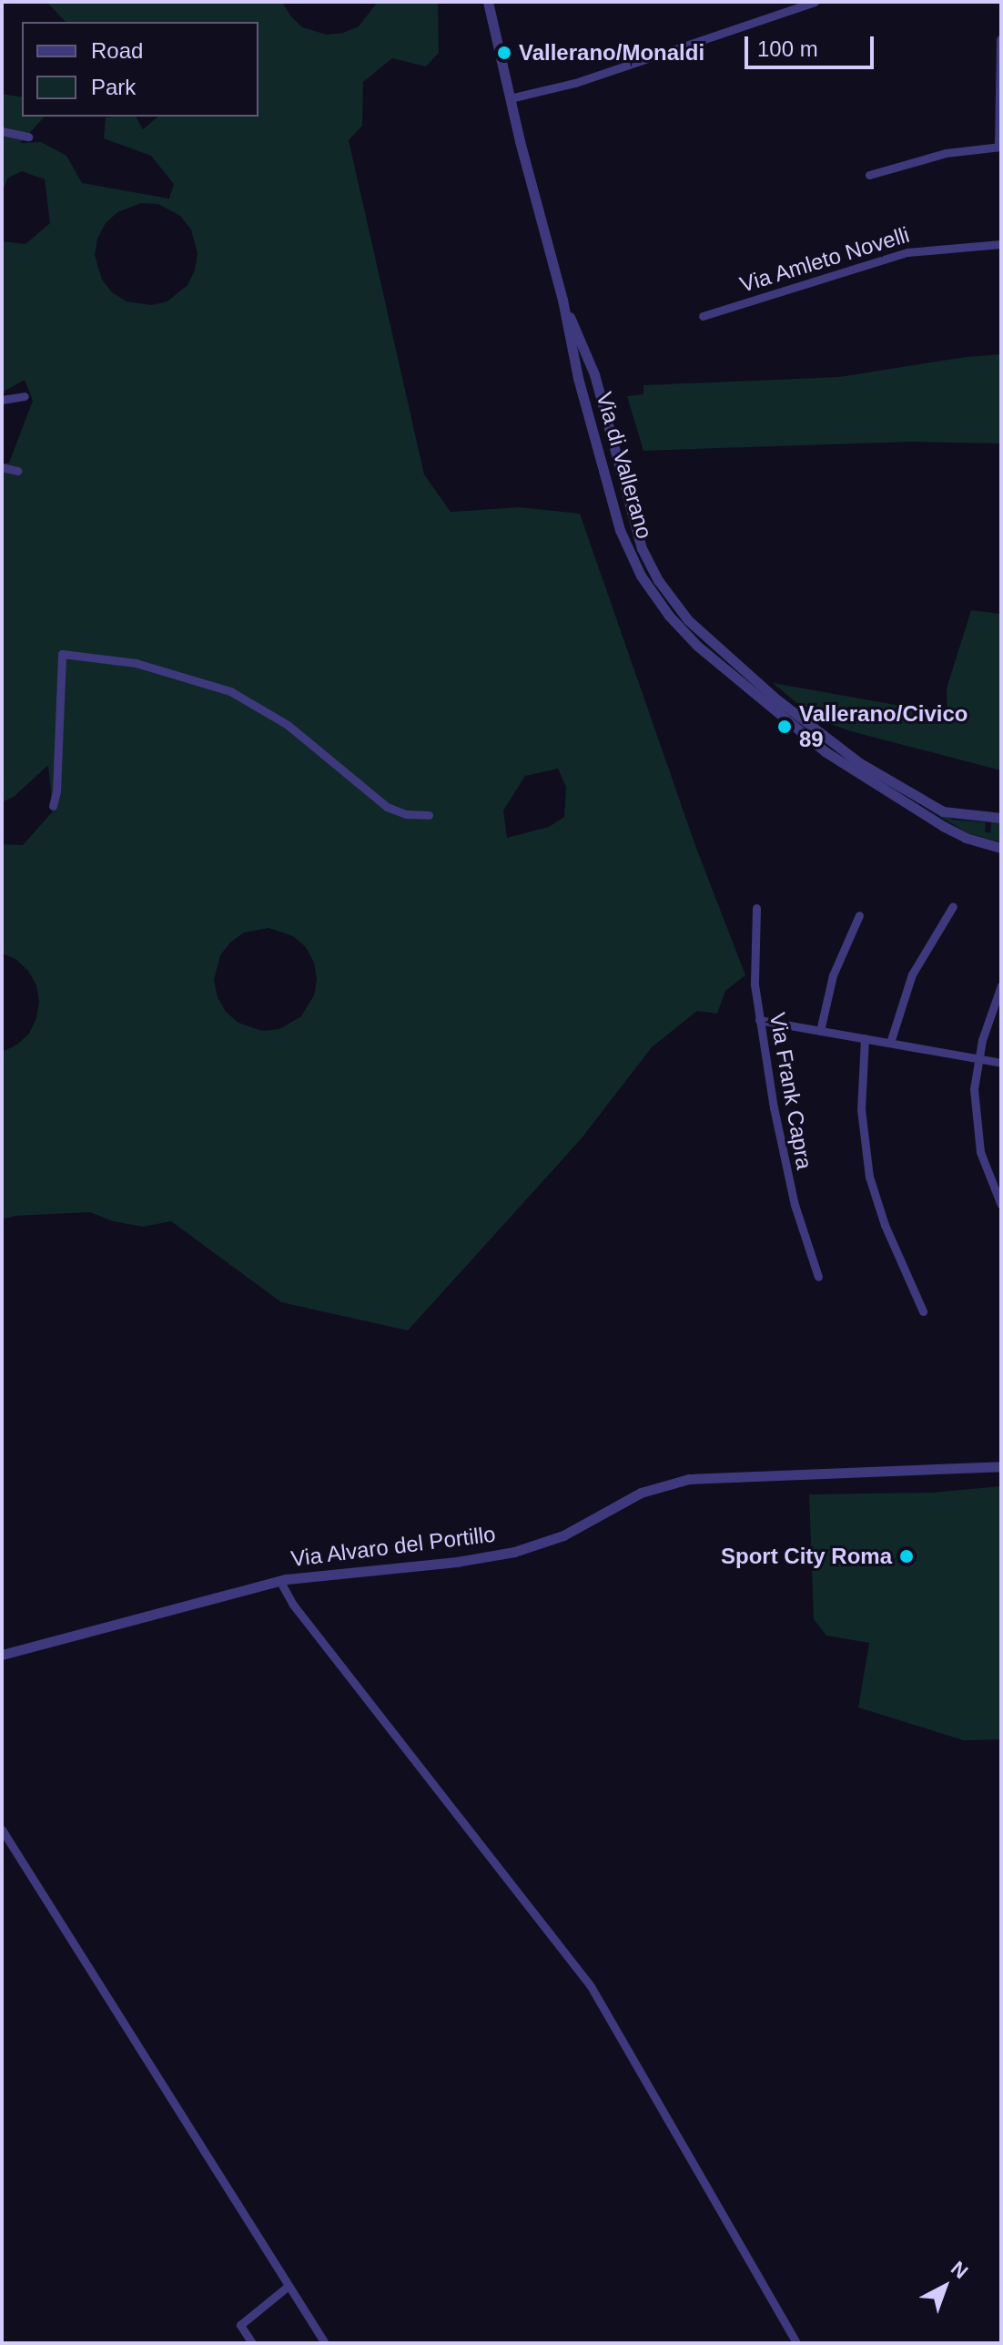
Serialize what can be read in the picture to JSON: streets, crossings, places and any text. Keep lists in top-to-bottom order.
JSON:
{
  "streets": {
    "street": [
      "Via Amleto Novelli",
      "Via di Vallerano",
      "Via Frank Capra",
      "Via Alvaro del Portillo"
    ]
  },
  "places": ["Vallerano/Monaldi", "Vallerano/Civico 89", "Sport City Roma"],
  "legend": ["Road", "Park"],
  "scale_bar": "100 m",
  "north": "top right"
}
